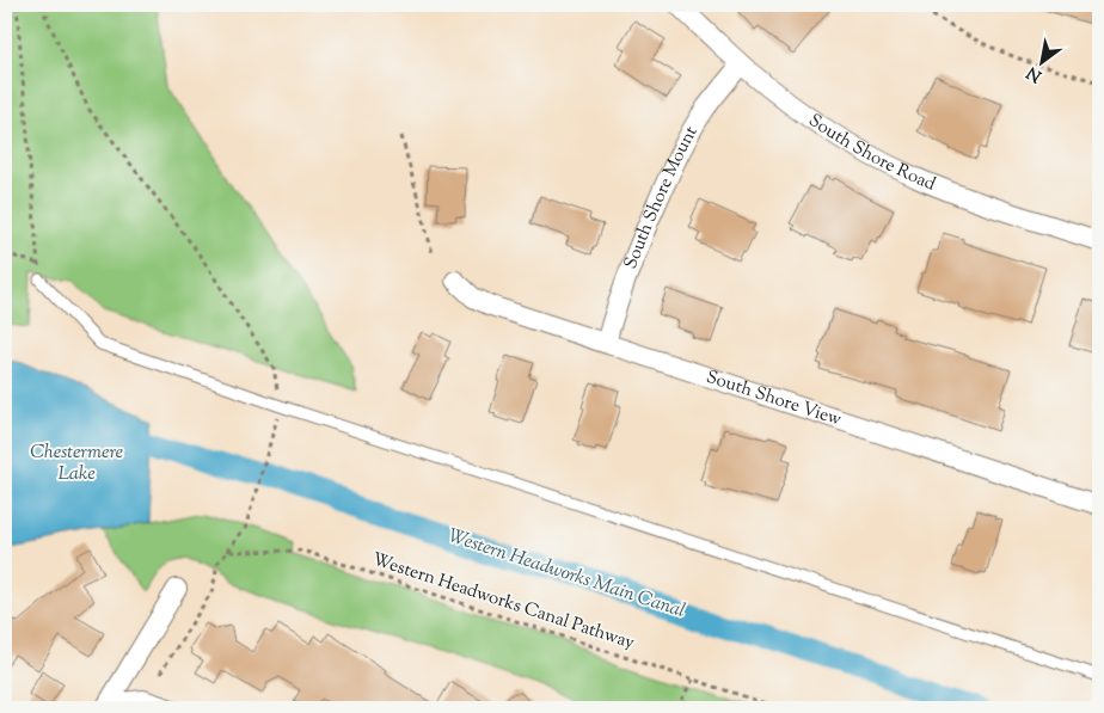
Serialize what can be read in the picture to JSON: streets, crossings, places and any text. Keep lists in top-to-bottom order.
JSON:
{
  "streets": {
    "street": ["South Shore Road", "South Shore Mount", "South Shore View"],
    "path": ["Western Headworks Canal Pathway"]
  },
  "crossings": [
    ["South Shore Road", "South Shore Mount"],
    ["South Shore Mount", "South Shore View"]
  ],
  "water": ["Chestermere Lake", "Western Headworks Main Canal"],
  "north": "bottom left"
}
